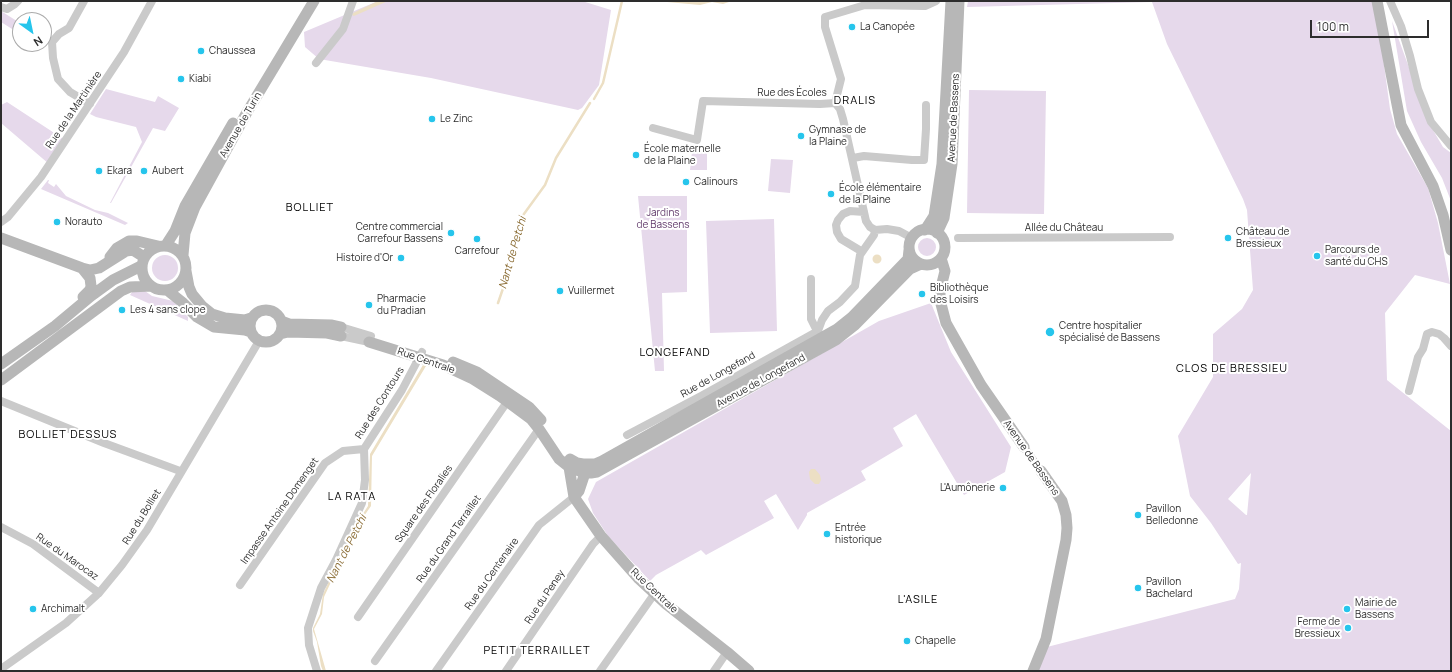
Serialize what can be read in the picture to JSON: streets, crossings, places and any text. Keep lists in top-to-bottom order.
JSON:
{
  "streets": {
    "main road": [
      "Avenue de Bassens",
      "Avenue de Turin",
      "Rue Centrale",
      "Avenue de Longefand"
    ],
    "street": [
      "Rue des Écoles",
      "Rue de la Martinière",
      "Allée du Château",
      "Rue de Longefand",
      "Rue des Contours",
      "Square des Floralies",
      "Impasse Antoine Domenget",
      "Rue du Bolliet",
      "Rue du Grand Terraillet",
      "Rue du Marocaz",
      "Rue du Centenaire",
      "Rue du Peney"
    ]
  },
  "crossings": [
    ["Avenue de Bassens", "Avenue de Longefand"],
    ["Rue Centrale", "Avenue de Longefand"],
    ["Rue Centrale", "Rue des Contours"],
    ["Rue Centrale", "Square des Floralies"],
    ["Rue Centrale", "Rue du Bolliet"],
    ["Rue Centrale", "Rue du Grand Terraillet"],
    ["Rue Centrale", "Rue du Centenaire"],
    ["Rue Centrale", "Rue du Peney"],
    ["Rue des Contours", "Impasse Antoine Domenget"],
    ["Rue du Bolliet", "Rue du Marocaz"]
  ],
  "districts": [
    "DRALIS",
    "BOLLIET",
    "LONGEFAND",
    "CLOS DE BRESSIEU",
    "BOLLIET DESSUS",
    "LA RATA",
    "L'ASILE",
    "PETIT TERRAILLET"
  ],
  "water": ["Nant de Petchi"],
  "parks": ["Jardins de Bassens"],
  "places": [
    "La Canopée",
    "Chaussea",
    "Kiabi",
    "Le Zinc",
    "Gymnase de la Plaine",
    "École maternelle de la Plaine",
    "Ekara",
    "Aubert",
    "Calinours",
    "École élémentaire de la Plaine",
    "Norauto",
    "Centre commercial Carrefour Bassens",
    "Château de Bressieux",
    "Carrefour",
    "Parcours de santé du CHS",
    "Histoire d'Or",
    "Vuillermet",
    "Bibliothèque des Loisirs",
    "Pharmacie du Pradian",
    "Les 4 sans clope",
    "Centre hospitalier spécialisé de Bassens",
    "L'Aumônerie",
    "Pavillon Belledonne",
    "Entrée historique",
    "Pavillon Bachelard",
    "Archimalt",
    "Mairie de Bassens",
    "Ferme de Bressieux",
    "Chapelle"
  ],
  "scale_bar": "100 m",
  "north": "bottom right"
}
